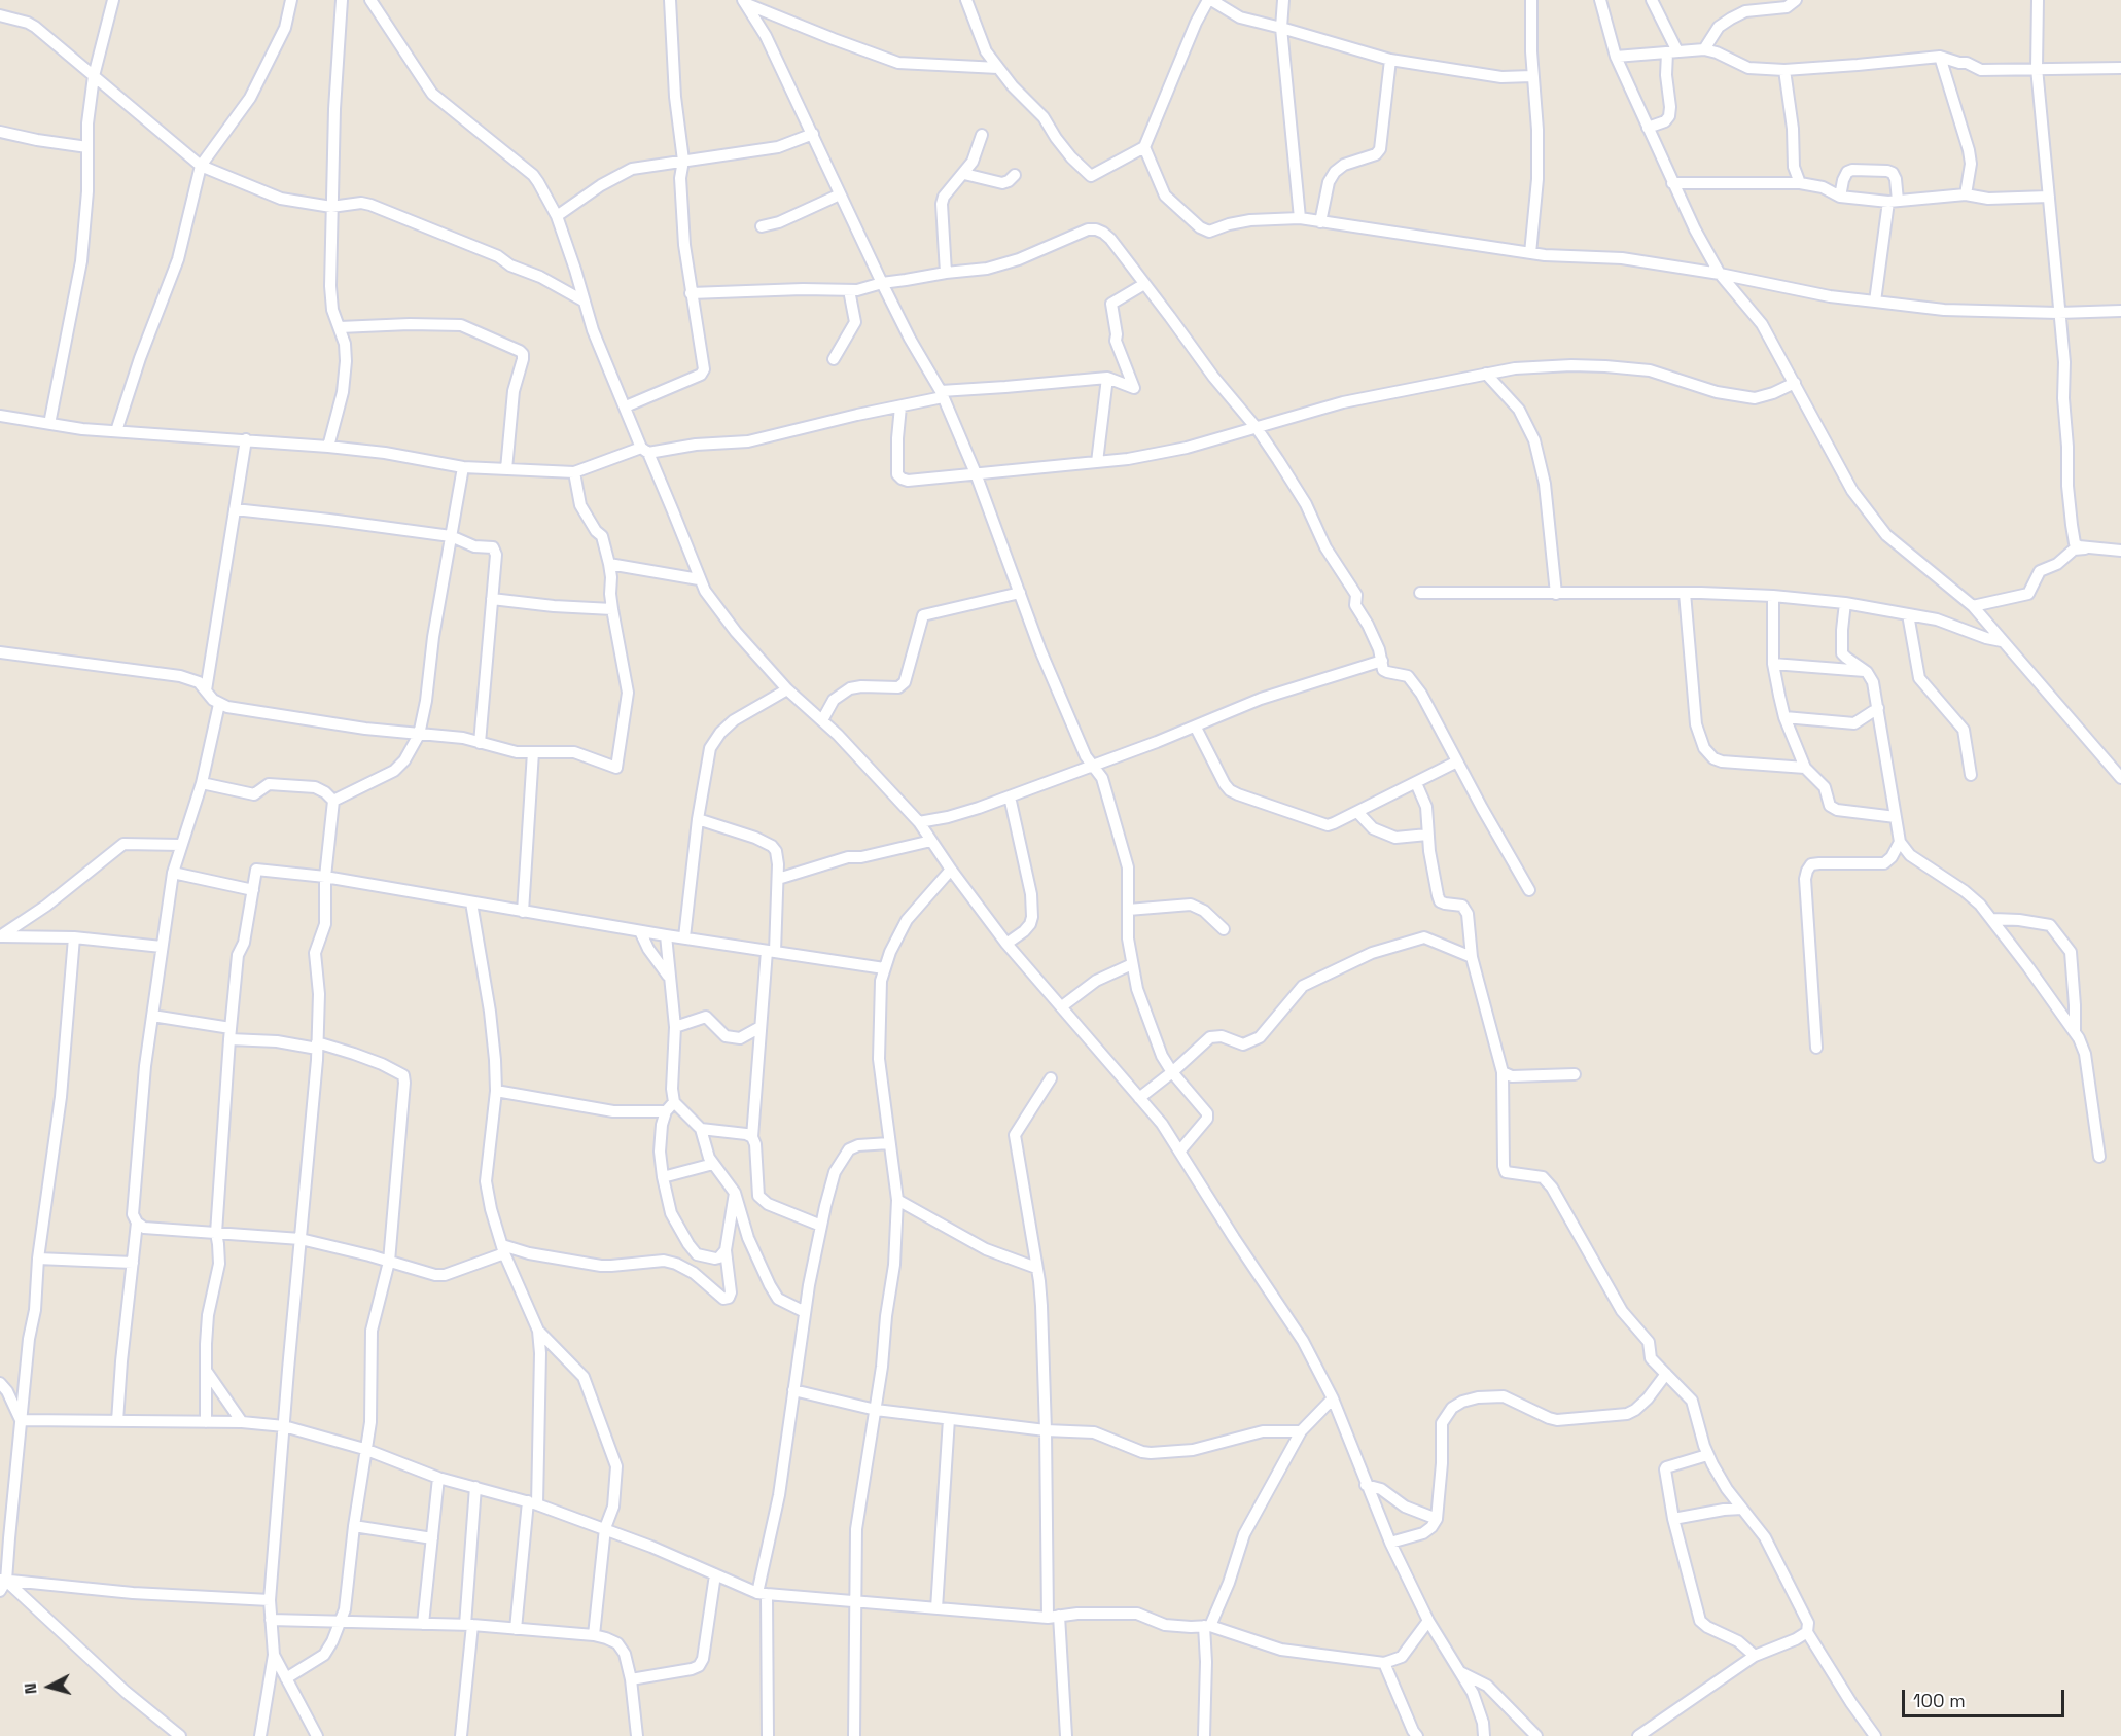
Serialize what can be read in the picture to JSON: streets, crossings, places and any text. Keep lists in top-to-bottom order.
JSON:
{
  "scale_bar": "100 m",
  "north": "left"
}
